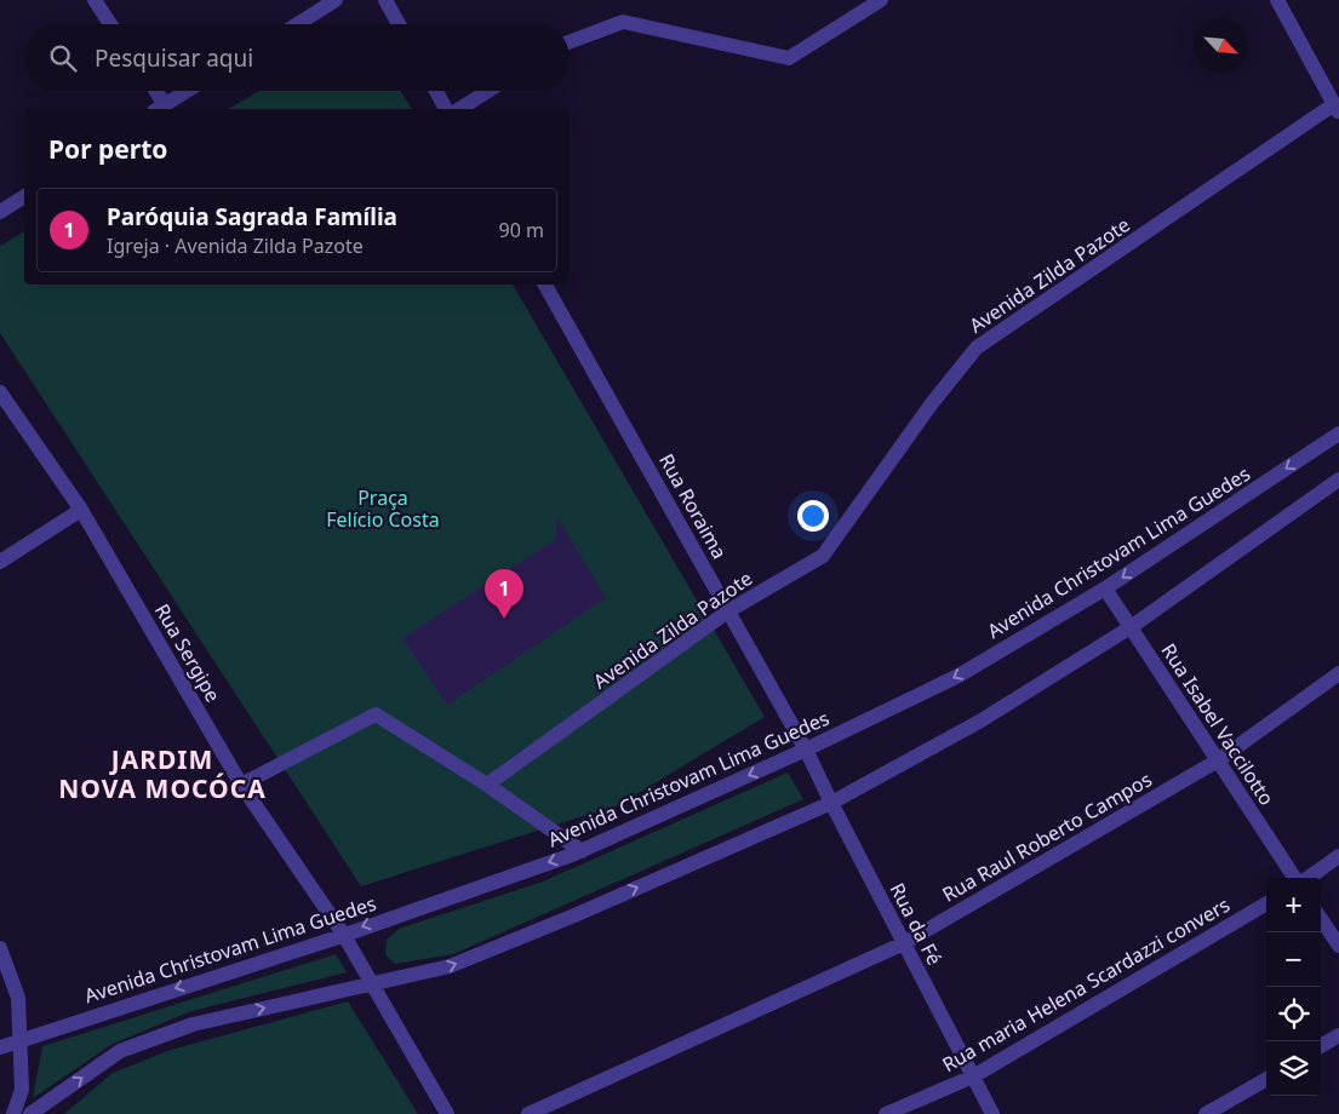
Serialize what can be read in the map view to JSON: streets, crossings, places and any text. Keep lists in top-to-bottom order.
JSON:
{
  "streets": {
    "street": [
      "Avenida Zilda Pazote",
      "Rua Roraima",
      "Avenida Christovam Lima Guedes",
      "Rua Sergipe",
      "Rua Isabel Vaccilotto",
      "Rua Raul Roberto Campos",
      "Rua da Fé",
      "Rua maria Helena Scardazzi convers"
    ]
  },
  "crossings": [
    ["Avenida Zilda Pazote", "Rua Roraima"],
    ["Rua Roraima", "Avenida Christovam Lima Guedes"],
    ["Rua Roraima", "Rua da Fé"],
    ["Avenida Christovam Lima Guedes", "Rua Sergipe"],
    ["Avenida Christovam Lima Guedes", "Rua Isabel Vaccilotto"],
    ["Avenida Christovam Lima Guedes", "Rua da Fé"],
    ["Rua Isabel Vaccilotto", "Rua Raul Roberto Campos"],
    ["Rua Raul Roberto Campos", "Rua da Fé"],
    ["Rua da Fé", "Rua maria Helena Scardazzi convers"]
  ],
  "districts": ["JARDIM NOVA MOCÓCA"],
  "parks": ["Praça Felício Costa"],
  "north": "bottom right",
  "page": {
    "search": "Pesquisar aqui",
    "heading": "Por perto",
    "list": [
      {
        "mark": "1",
        "name": "Paróquia Sagrada Família",
        "note": "Igreja · Avenida Zilda Pazote",
        "value": "90 m"
      }
    ],
    "pins": "1",
    "map_buttons": ["+", "−"]
  }
}
